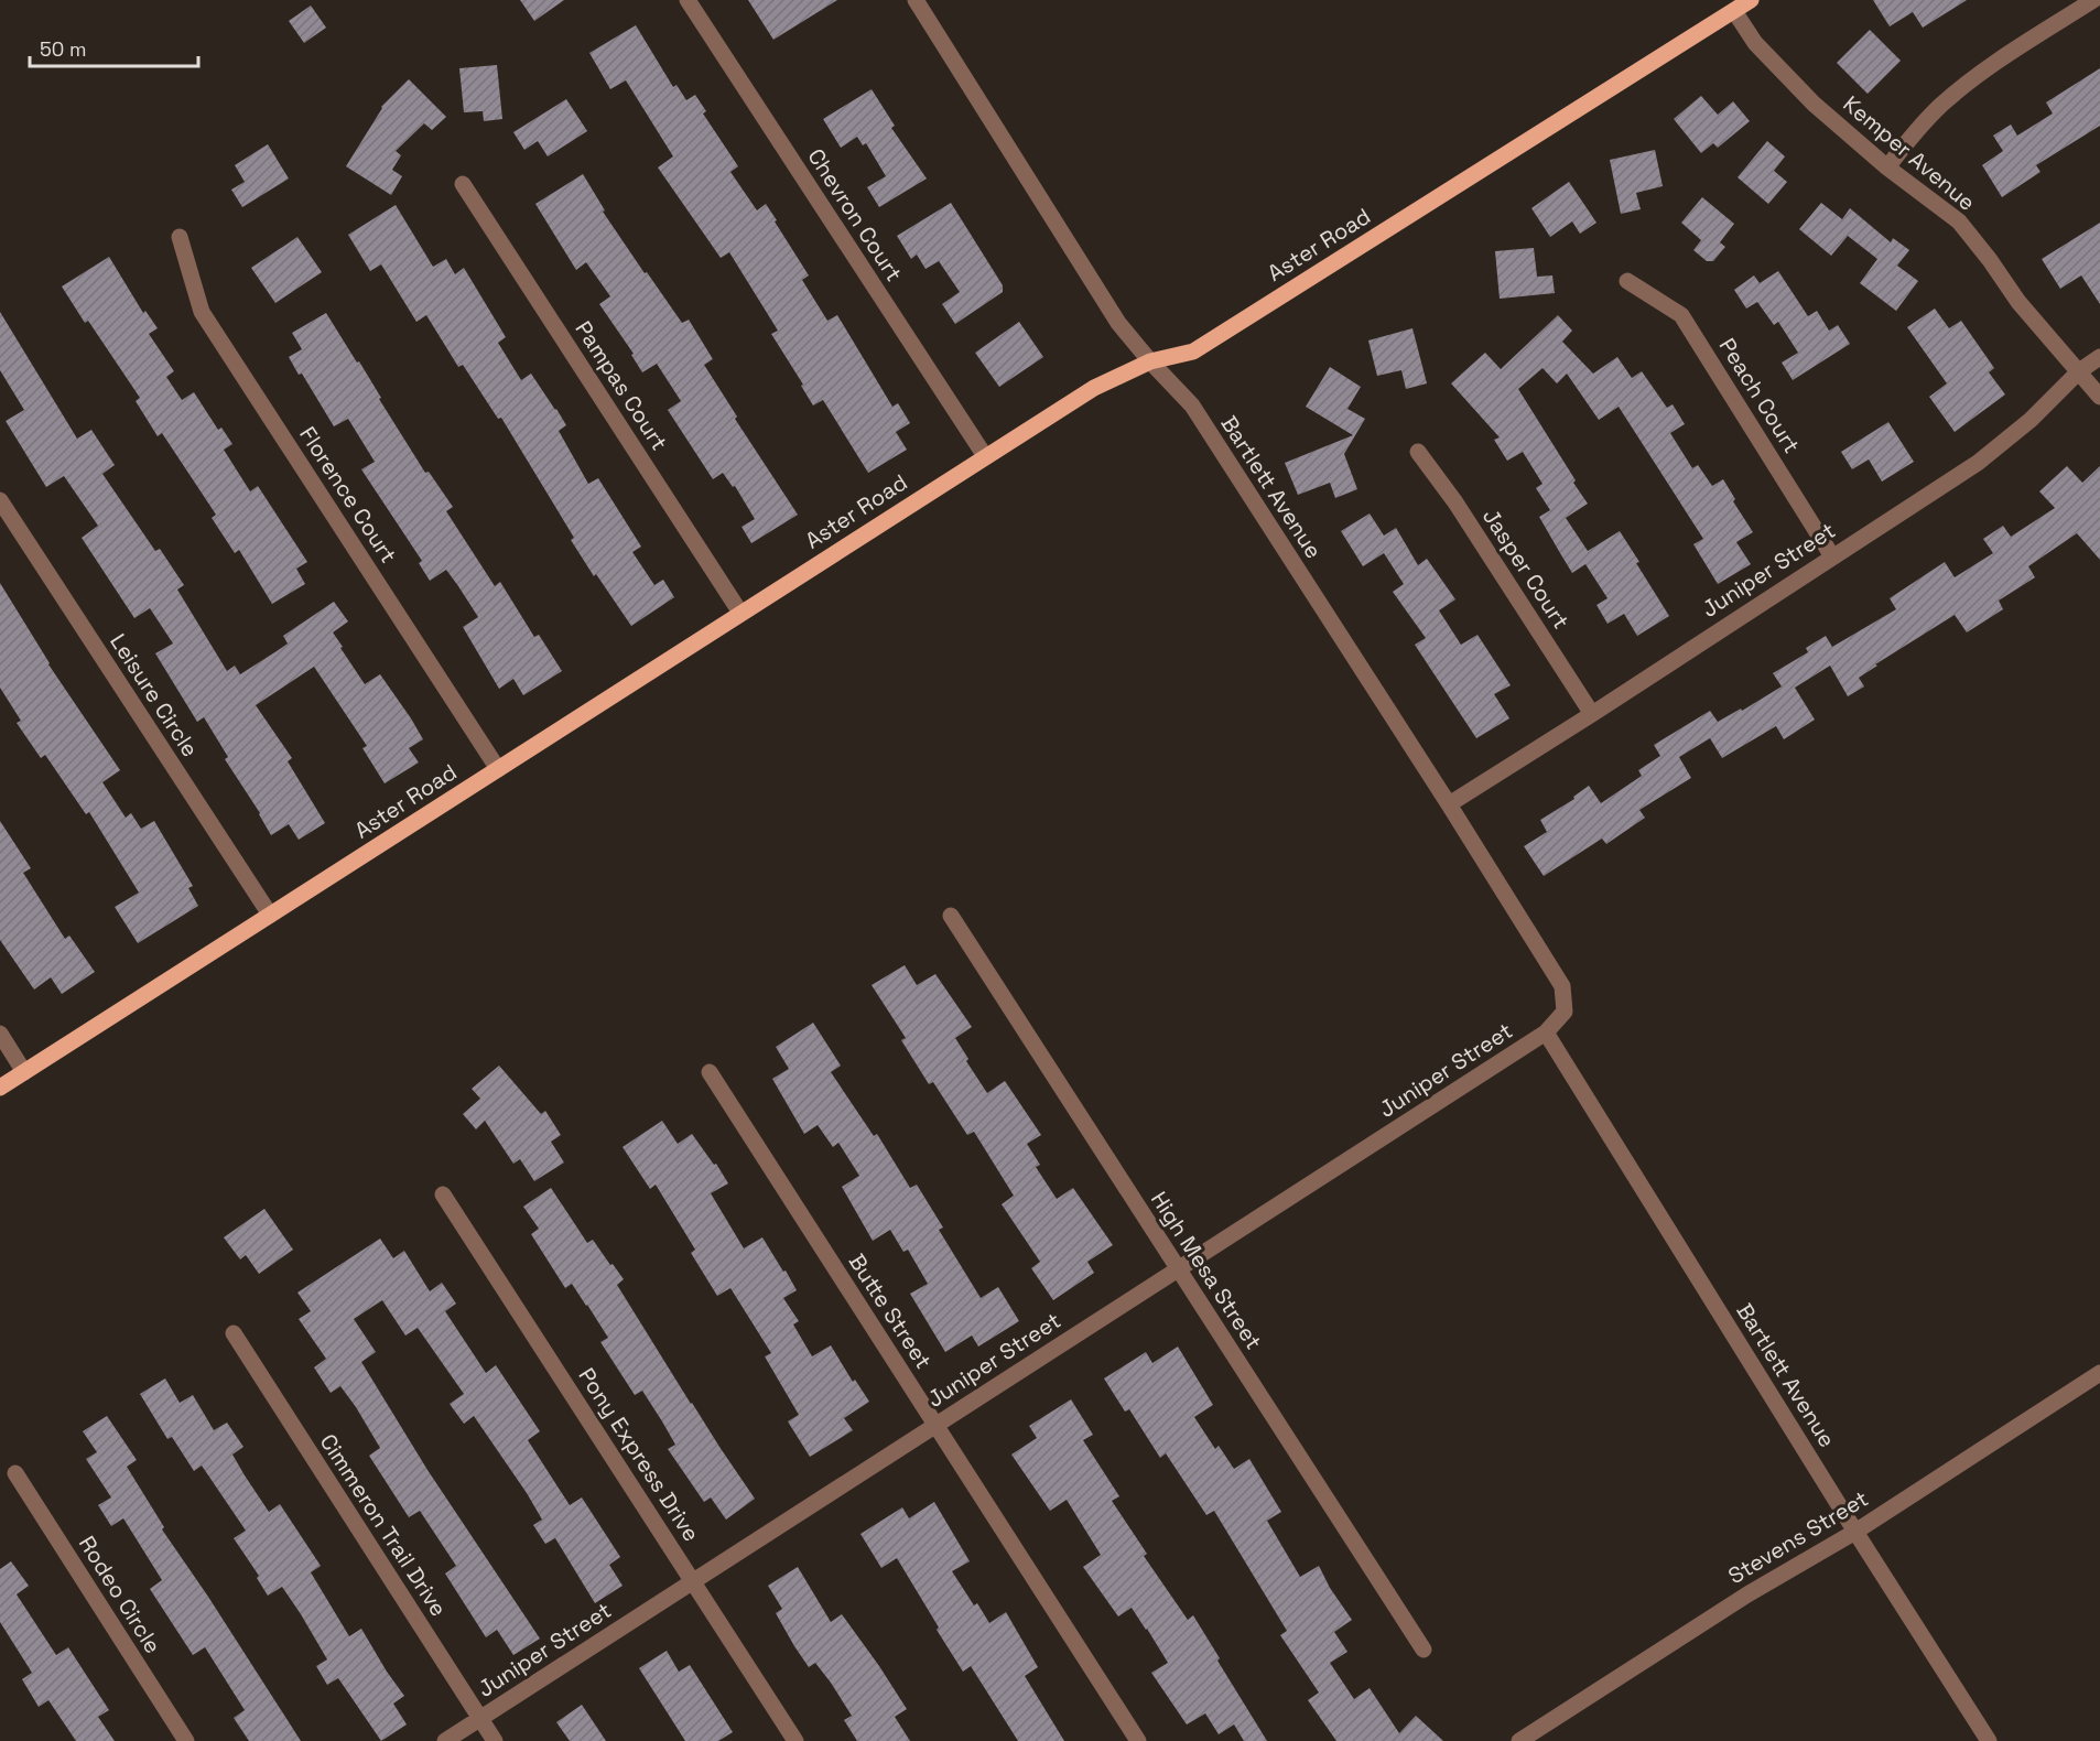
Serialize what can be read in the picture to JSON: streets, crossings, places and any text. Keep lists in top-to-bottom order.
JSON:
{
  "streets": {
    "main road": ["Aster Road"],
    "street": [
      "Kemper Avenue",
      "Chevron Court",
      "Pampas Court",
      "Peach Court",
      "Bartlett Avenue",
      "Florence Court",
      "Jasper Court",
      "Juniper Street",
      "Leisure Circle",
      "High Mesa Street",
      "Butte Street",
      "Pony Express Drive",
      "Cimmeron Trail Drive",
      "Stevens Street",
      "Rodeo Circle"
    ]
  },
  "crossings": [
    ["Kemper Avenue", "Aster Road"],
    ["Kemper Avenue", "Juniper Street"],
    ["Chevron Court", "Aster Road"],
    ["Aster Road", "Pampas Court"],
    ["Aster Road", "Bartlett Avenue"],
    ["Aster Road", "Florence Court"],
    ["Aster Road", "Leisure Circle"],
    ["Peach Court", "Juniper Street"],
    ["Bartlett Avenue", "Juniper Street"],
    ["Bartlett Avenue", "Stevens Street"],
    ["Jasper Court", "Juniper Street"],
    ["Juniper Street", "High Mesa Street"],
    ["Juniper Street", "Butte Street"],
    ["Juniper Street", "Pony Express Drive"],
    ["Juniper Street", "Cimmeron Trail Drive"]
  ],
  "scale_bar": "50 m"
}
